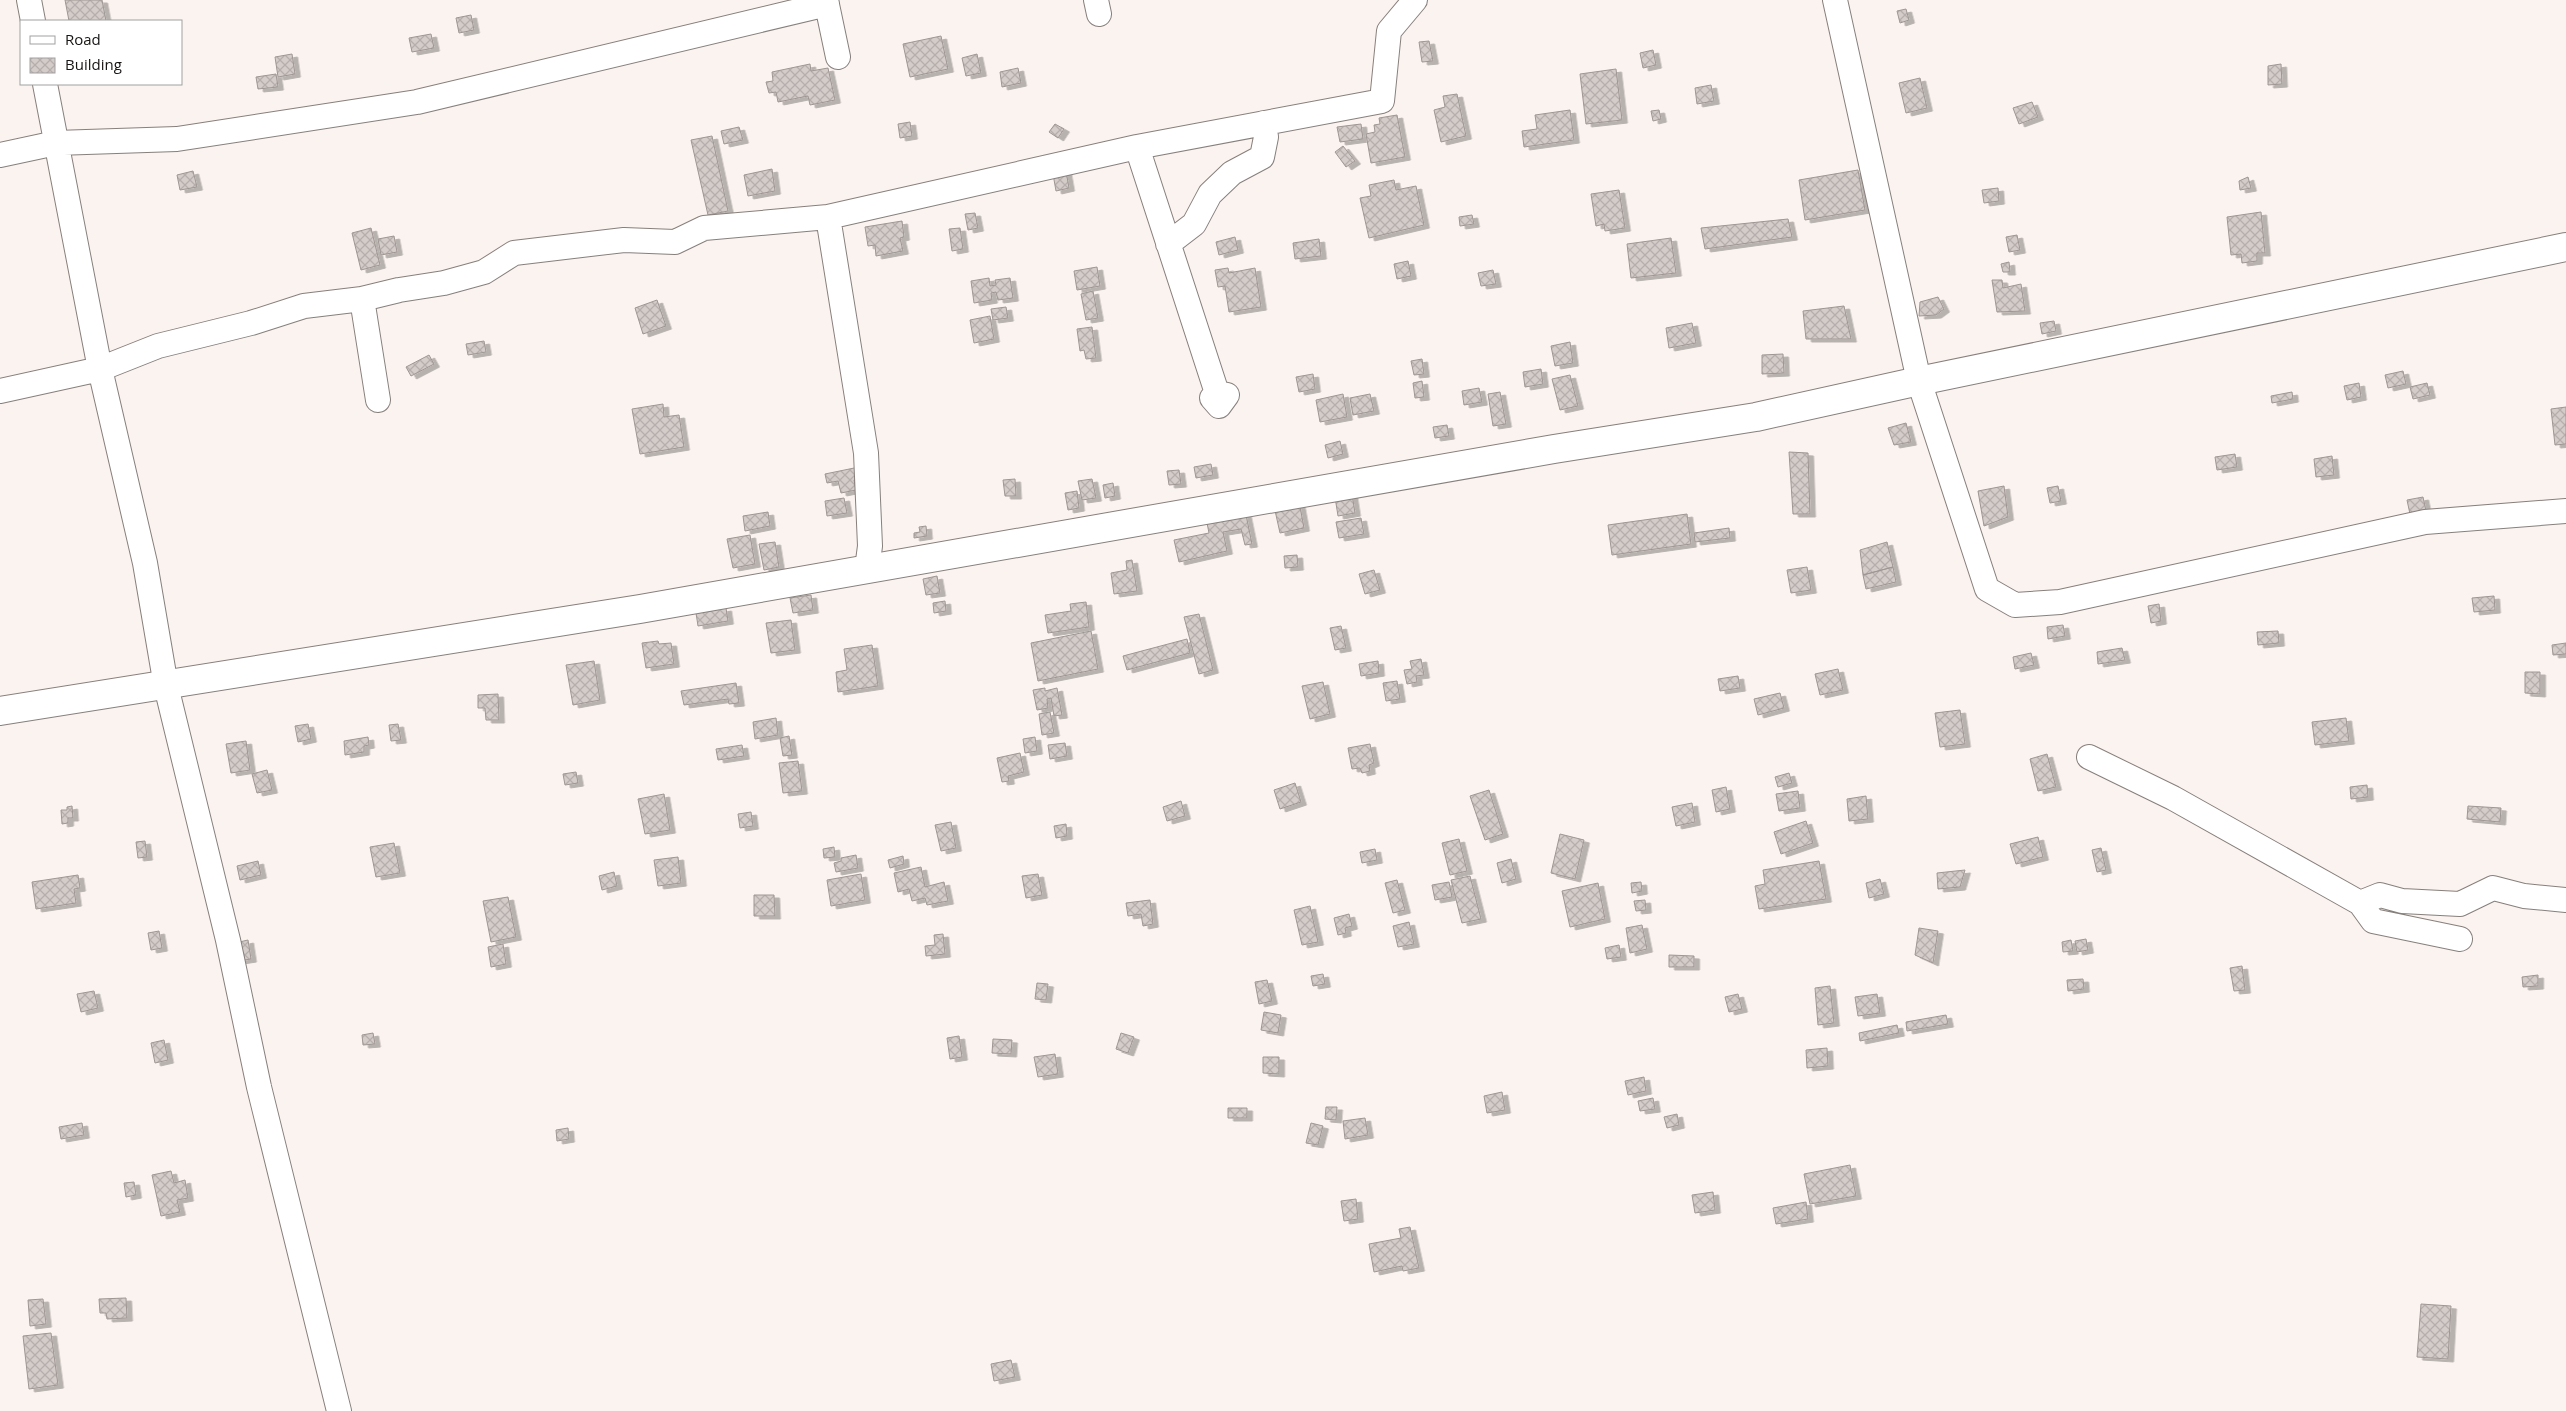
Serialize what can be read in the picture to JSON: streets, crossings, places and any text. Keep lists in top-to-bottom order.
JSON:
{
  "legend": ["Road", "Building"]
}
